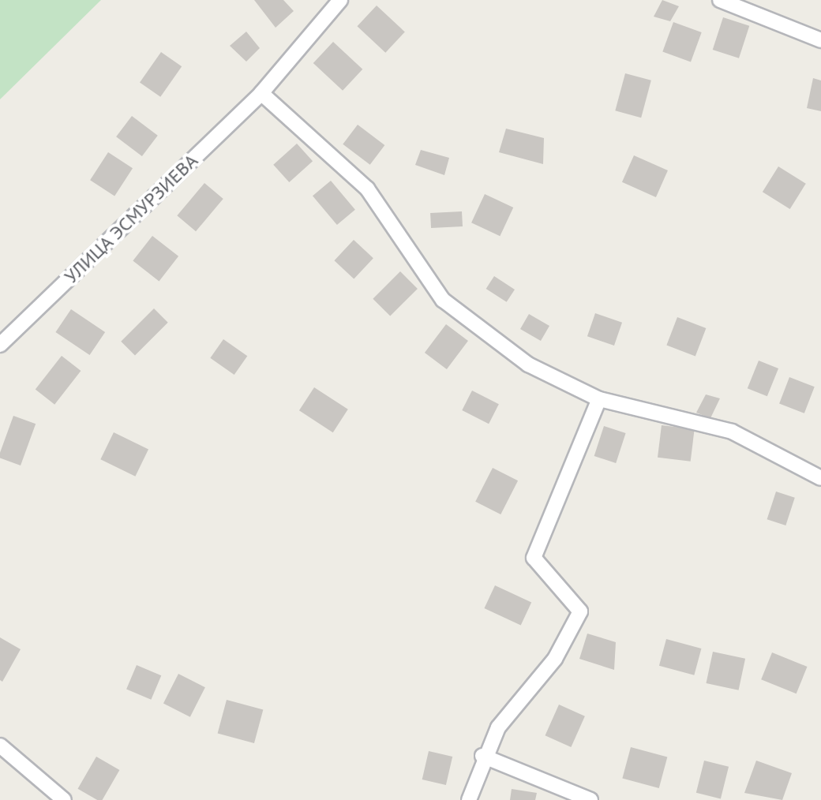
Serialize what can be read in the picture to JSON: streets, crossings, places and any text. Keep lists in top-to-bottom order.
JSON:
{
  "streets": {
    "street": ["УЛИЦА ЭСМУРЗИЕВА"]
  }
}
